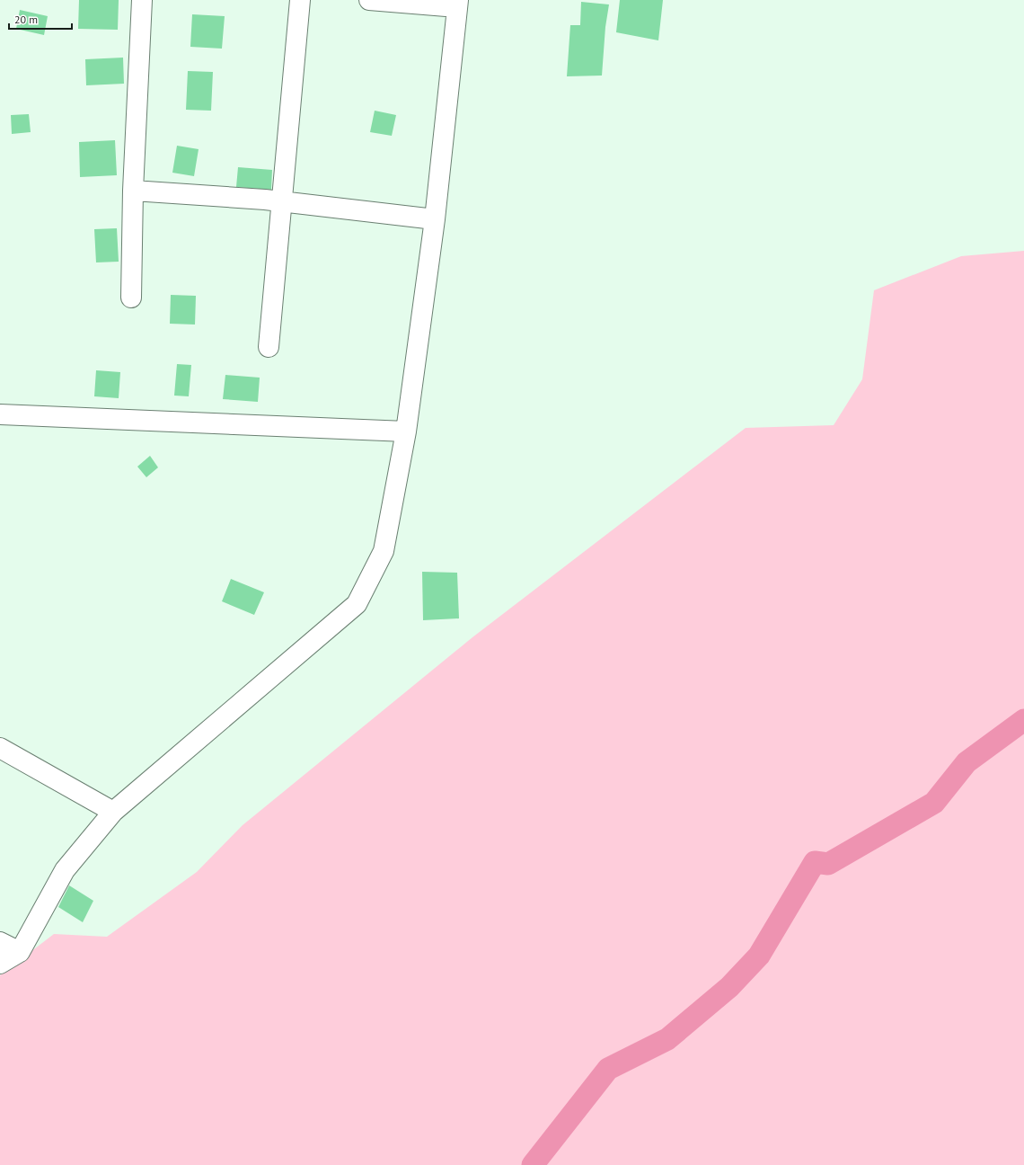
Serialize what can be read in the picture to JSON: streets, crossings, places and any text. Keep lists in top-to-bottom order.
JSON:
{
  "scale_bar": "20 m"
}
